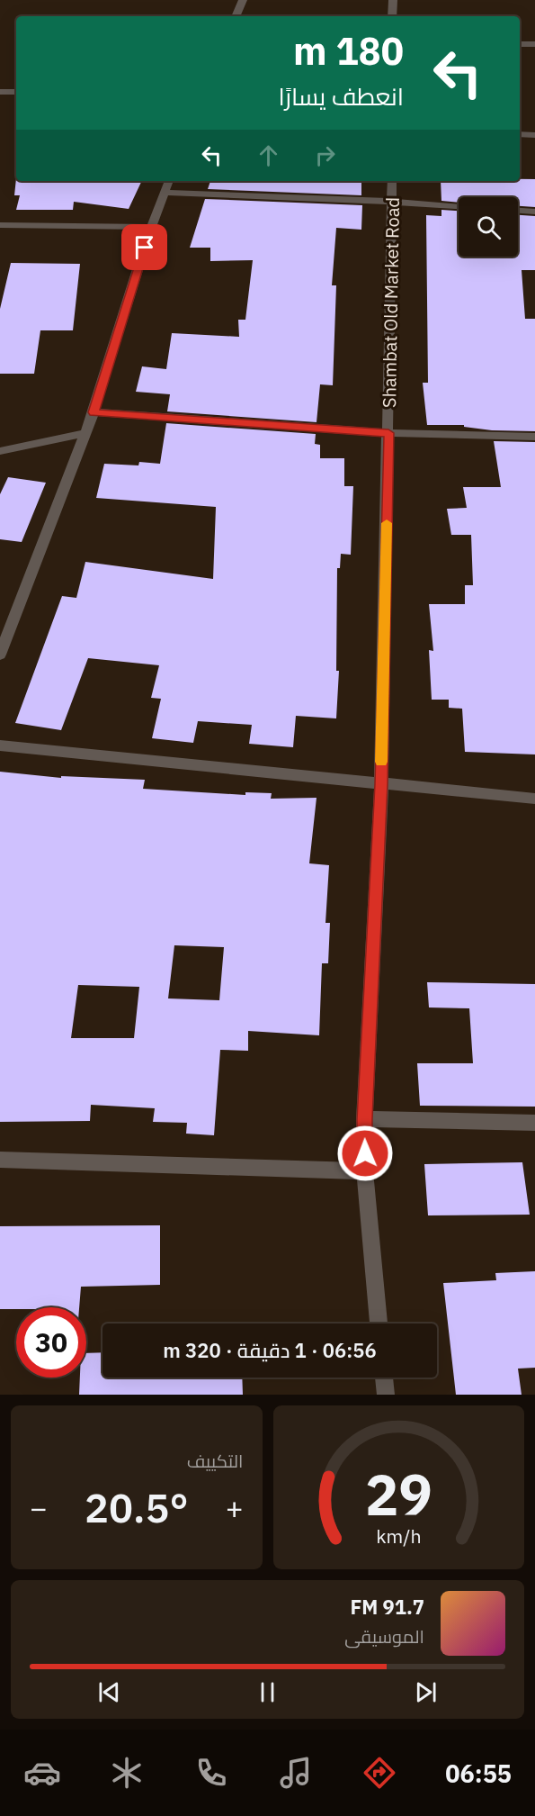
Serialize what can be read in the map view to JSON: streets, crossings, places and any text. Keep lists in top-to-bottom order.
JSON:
{
  "streets": {
    "street": ["Shambat Old Market Road"]
  },
  "page": {
    "turn": ["180 m", "انعطف يسارًا"],
    "limit": "30",
    "trip": "06:56 · 1 دقيقة · 320 m",
    "tile": "التكييف",
    "heat": ["−", "20.5°", "+"],
    "song": ["91.7 FM", "الموسيقى"],
    "tabs": "06:55",
    "gauge": ["29", "km/h"]
  }
}
